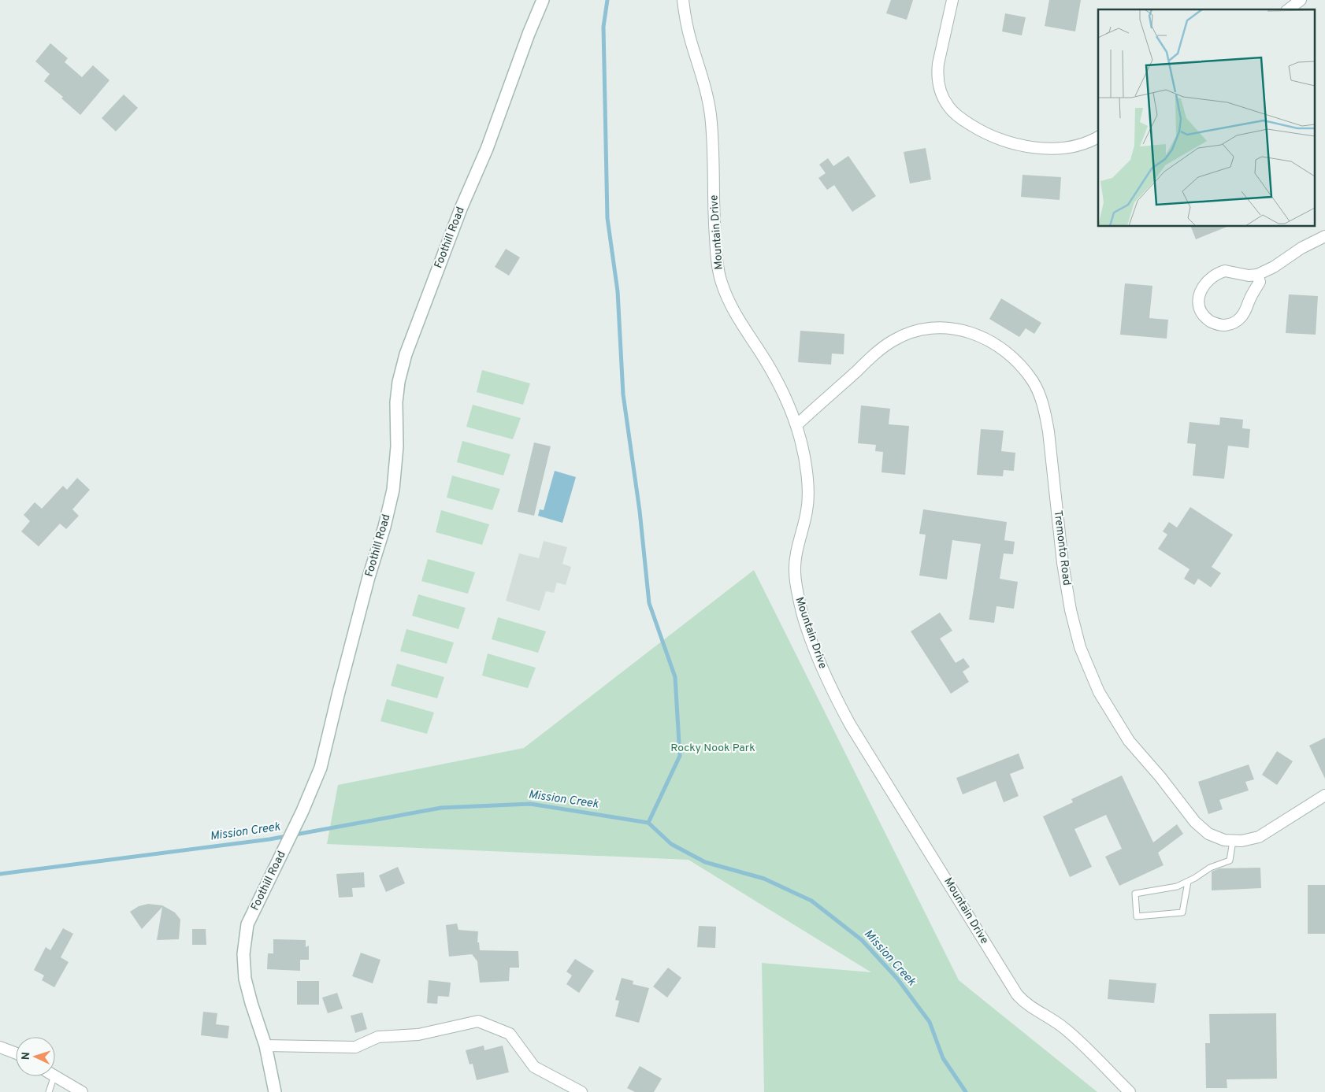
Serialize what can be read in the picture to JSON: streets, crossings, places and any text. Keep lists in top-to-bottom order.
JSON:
{
  "streets": {
    "main road": ["Foothill Road"],
    "street": ["Mountain Drive", "Tremonto Road"]
  },
  "crossings": [
    ["Mountain Drive", "Tremonto Road"]
  ],
  "water": ["Mission Creek"],
  "parks": ["Rocky Nook Park"],
  "north": "left"
}
